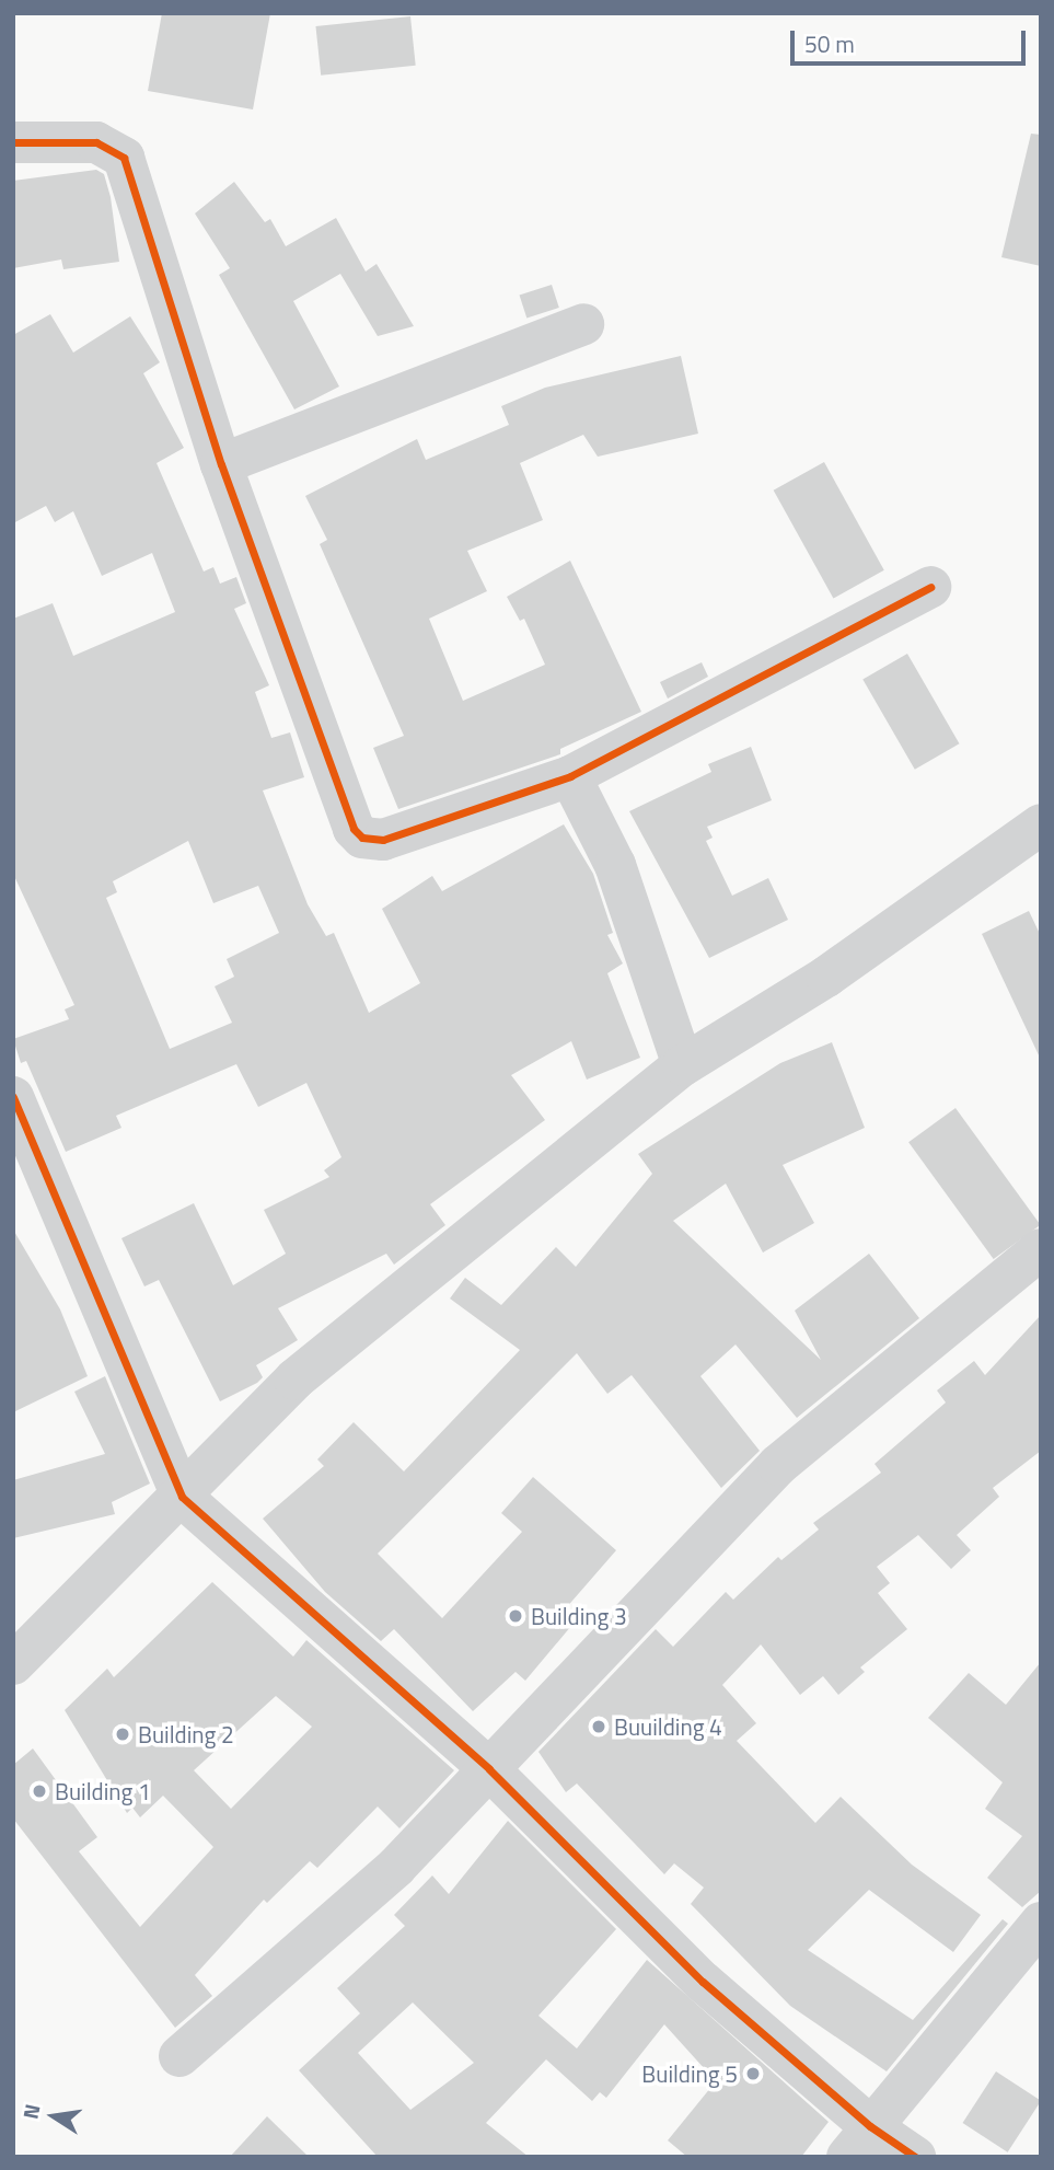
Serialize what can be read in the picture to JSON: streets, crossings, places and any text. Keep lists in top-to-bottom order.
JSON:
{
  "places": [
    "Building 3",
    "Buuilding 4",
    "Building 2",
    "Building 1",
    "Building 5"
  ],
  "scale_bar": "50 m",
  "north": "left"
}
